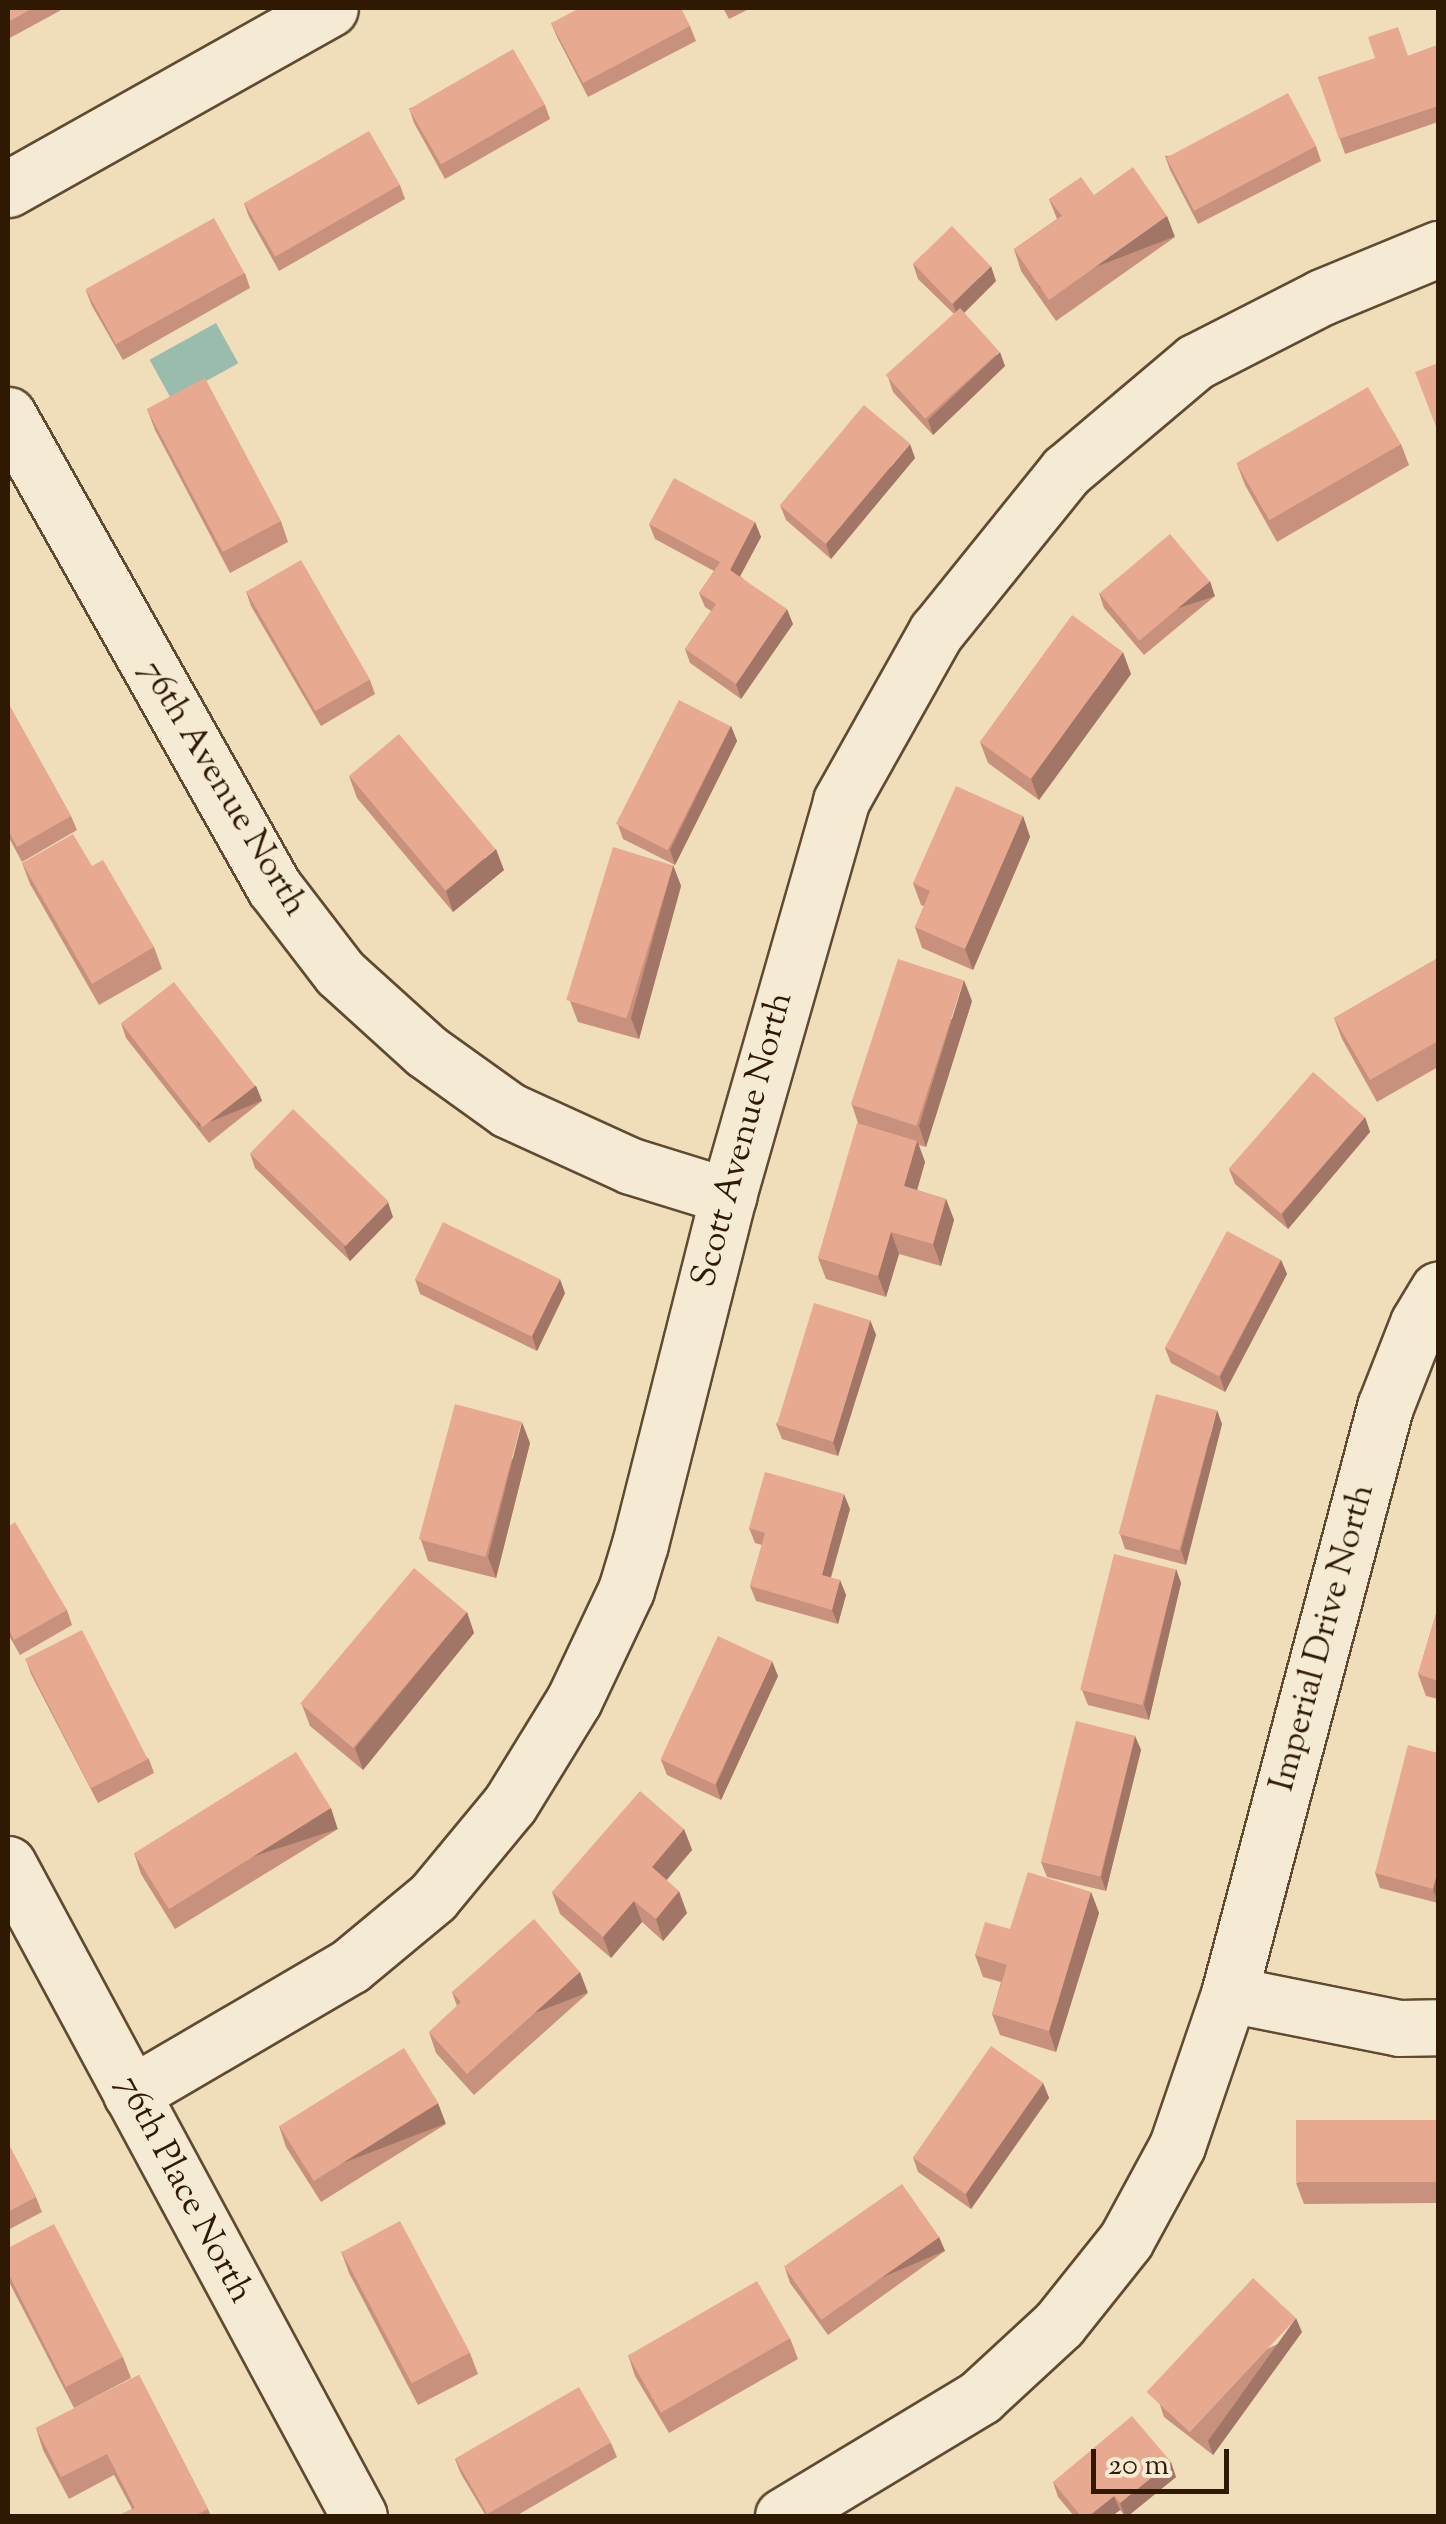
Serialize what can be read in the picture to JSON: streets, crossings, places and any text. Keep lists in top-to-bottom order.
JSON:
{
  "streets": {
    "street": [
      "76th Avenue North",
      "Scott Avenue North",
      "Imperial Drive North",
      "76th Place North"
    ]
  },
  "crossings": [
    ["76th Avenue North", "Scott Avenue North"],
    ["Scott Avenue North", "76th Place North"]
  ],
  "scale_bar": "20 m"
}
